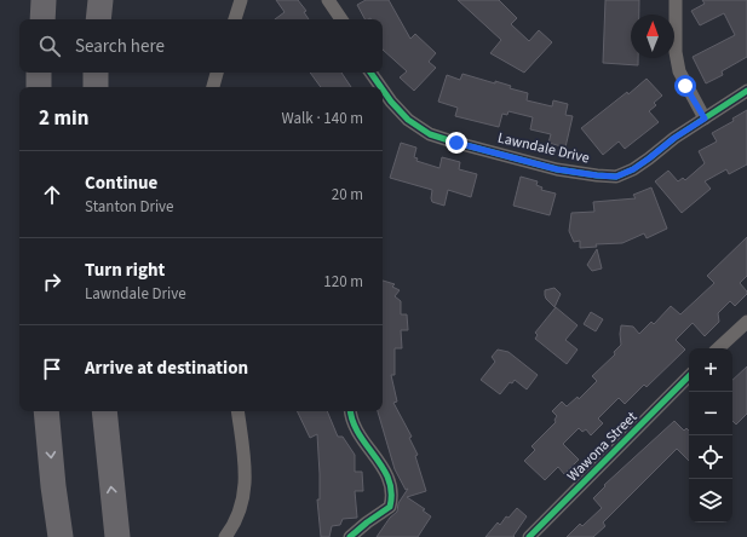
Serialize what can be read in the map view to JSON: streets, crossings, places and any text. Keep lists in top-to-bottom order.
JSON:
{
  "streets": {
    "street": ["Lawndale Drive", "Wawona Street"]
  },
  "north": "top",
  "page": {
    "search": "Search here",
    "heading": ["2 min", "Walk · 140 m"],
    "list": [
      ["Continue", "Stanton Drive", "20 m"],
      ["Turn right", "Lawndale Drive", "120 m"],
      "Arrive at destination"
    ],
    "map_buttons": ["+", "−"]
  }
}
